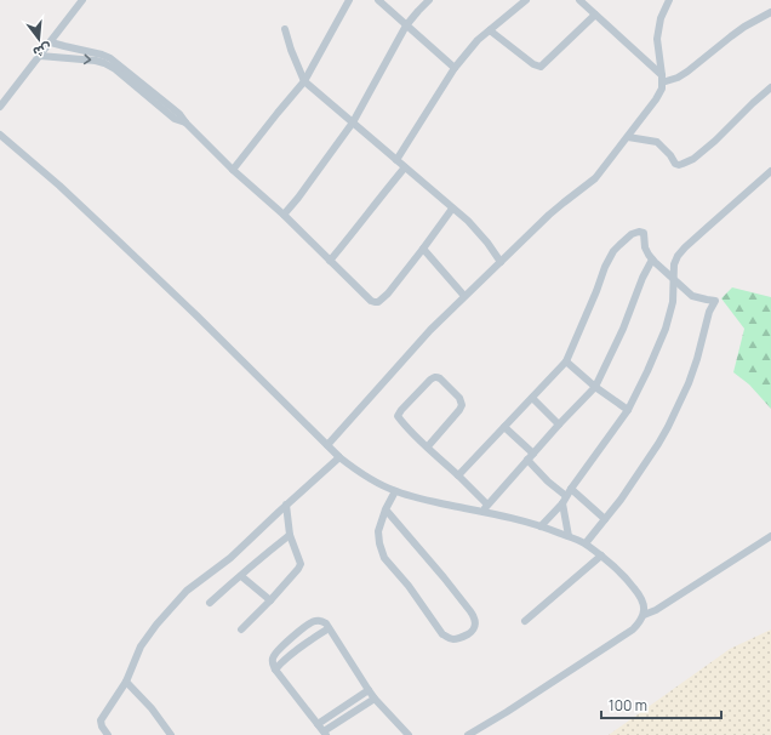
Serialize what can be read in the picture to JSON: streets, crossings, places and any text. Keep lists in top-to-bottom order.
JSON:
{
  "scale_bar": "100 m",
  "north": "bottom"
}
